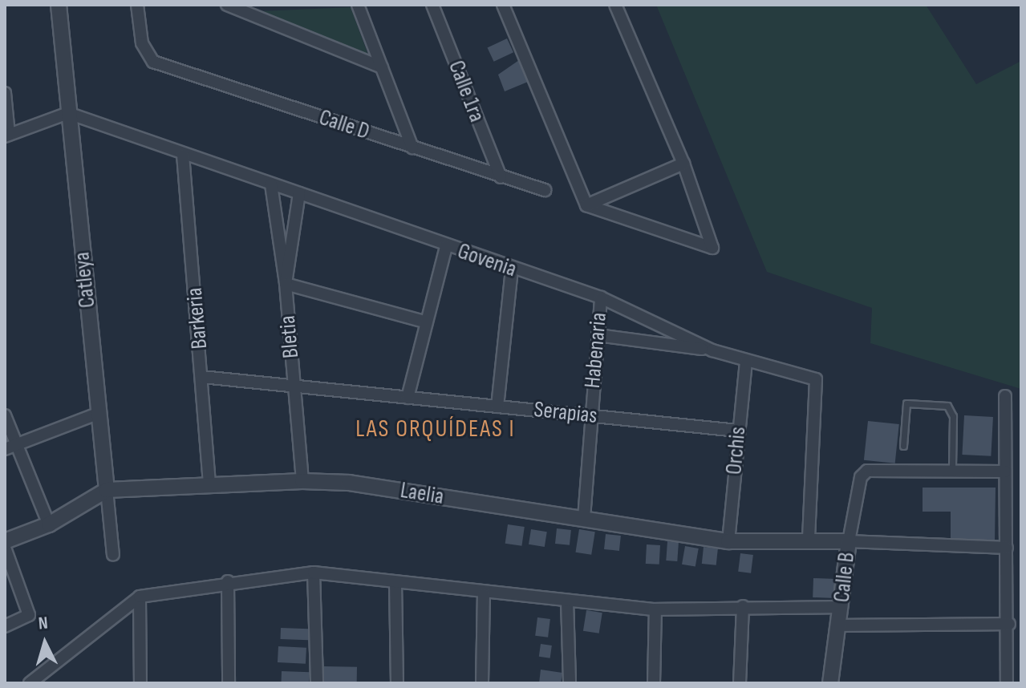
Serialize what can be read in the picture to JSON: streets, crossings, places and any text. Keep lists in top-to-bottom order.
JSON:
{
  "streets": {
    "street": [
      "Calle 1ra",
      "Calle D",
      "Govenia",
      "Catleya",
      "Barkeria",
      "Bletia",
      "Habenaria",
      "Serapias",
      "Orchis",
      "Laelia",
      "Calle B"
    ]
  },
  "crossings": [
    ["Calle 1ra", "Calle D"],
    ["Govenia", "Catleya"],
    ["Govenia", "Barkeria"],
    ["Govenia", "Bletia"],
    ["Govenia", "Habenaria"],
    ["Govenia", "Orchis"],
    ["Govenia", "Laelia"],
    ["Catleya", "Laelia"],
    ["Barkeria", "Serapias"],
    ["Barkeria", "Laelia"],
    ["Bletia", "Serapias"],
    ["Bletia", "Laelia"],
    ["Habenaria", "Serapias"],
    ["Habenaria", "Laelia"],
    ["Serapias", "Orchis"],
    ["Orchis", "Laelia"],
    ["Laelia", "Calle B"]
  ],
  "districts": ["LAS ORQUÍDEAS I"],
  "north": "top"
}
